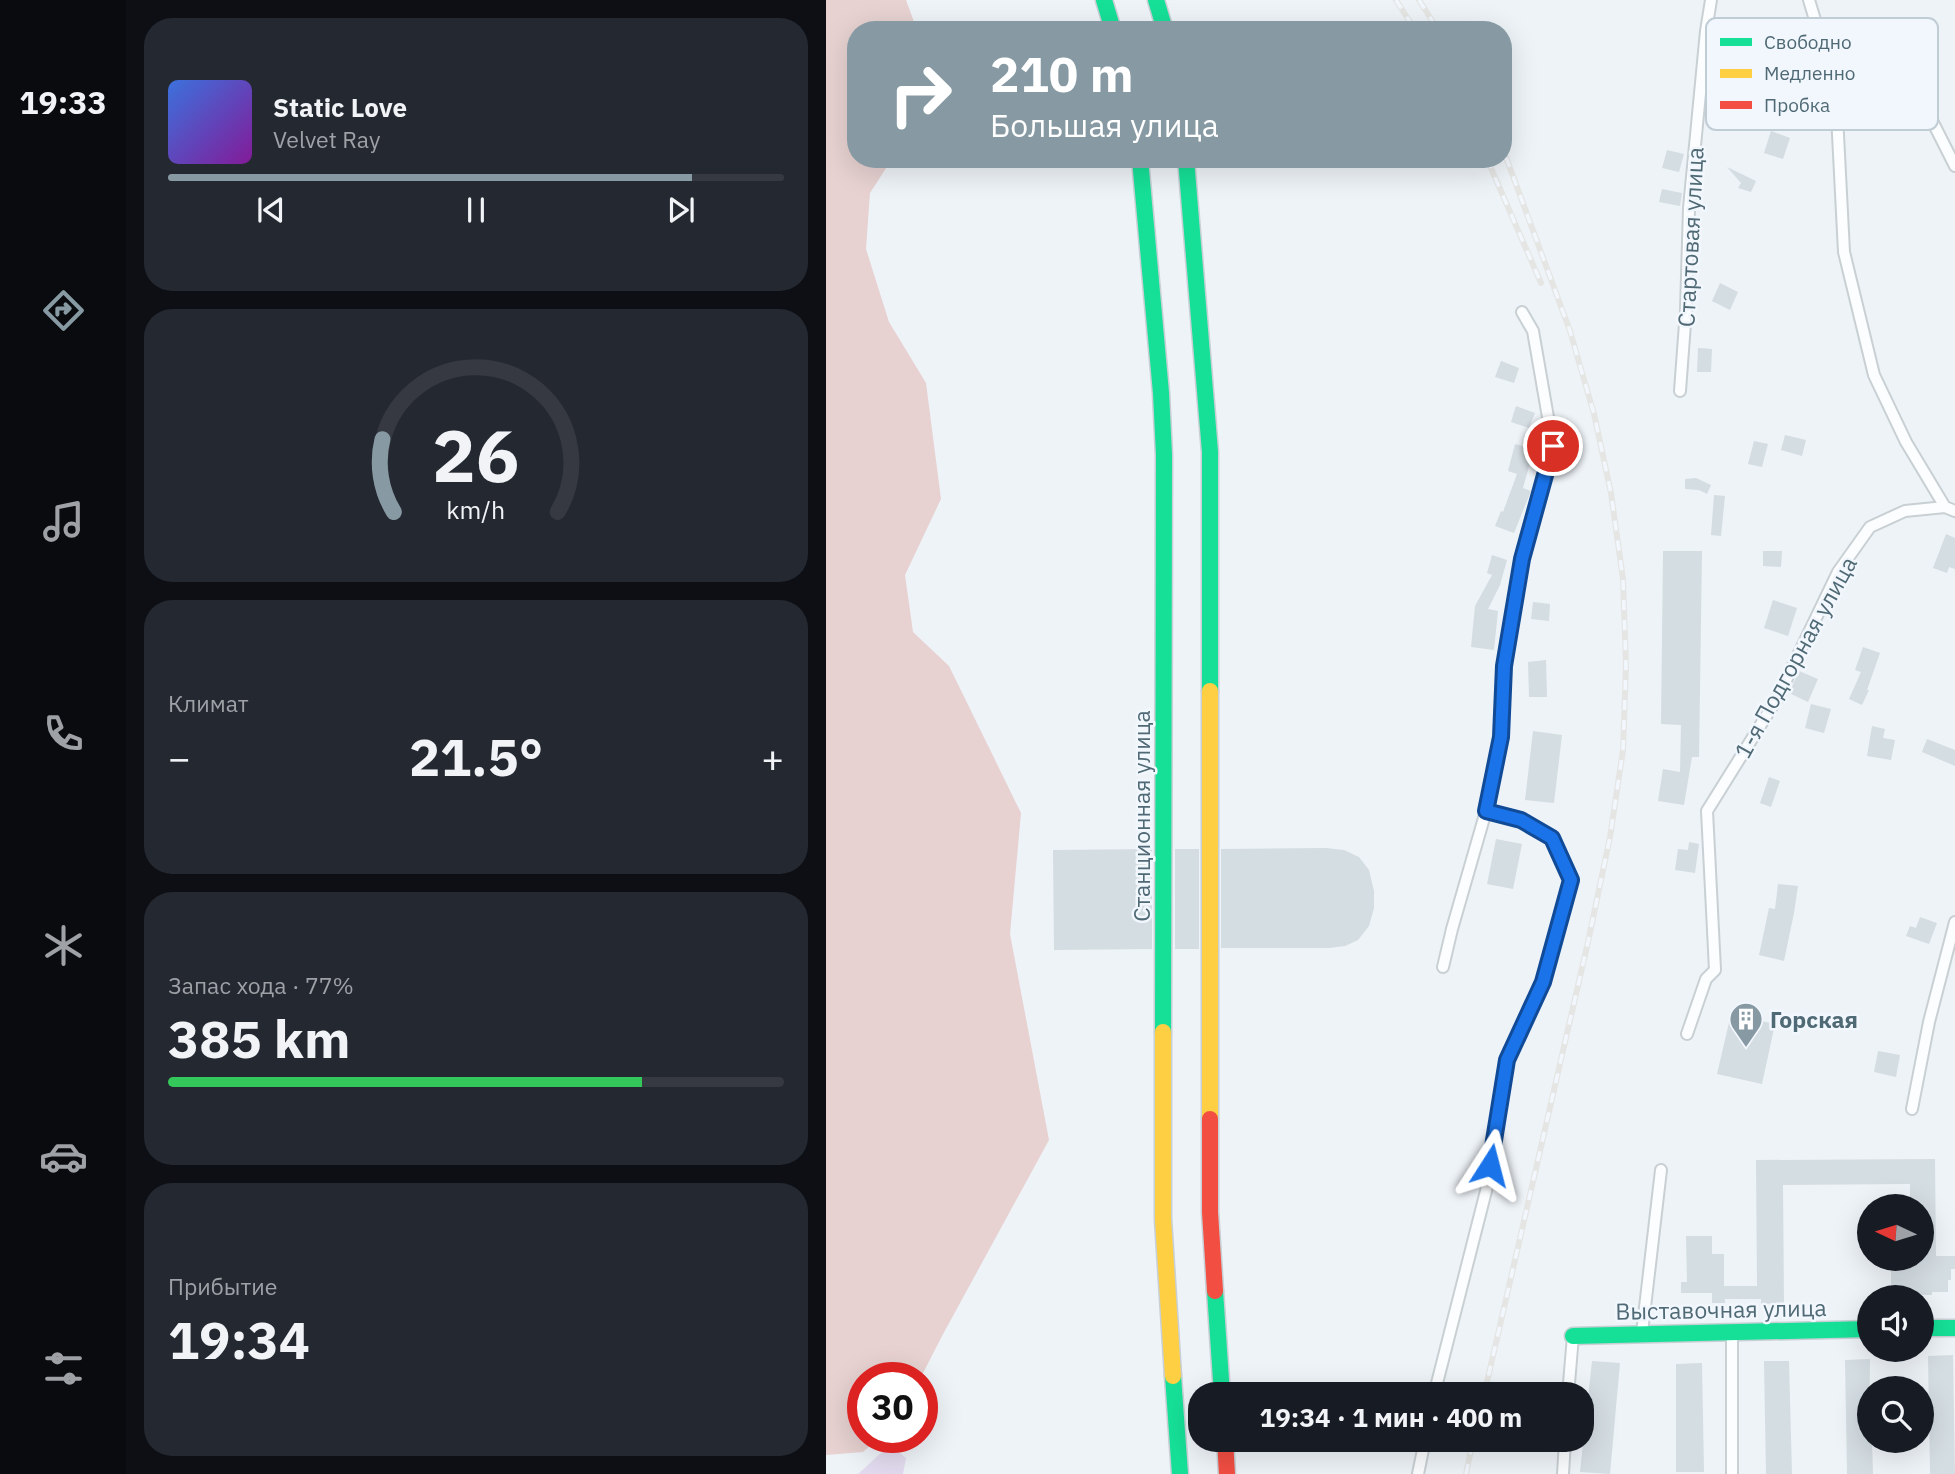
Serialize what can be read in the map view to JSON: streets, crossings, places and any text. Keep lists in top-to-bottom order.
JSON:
{
  "streets": {
    "main road": ["Станционная улица", "Выставочная улица"],
    "street": ["Стартовая улица", "1-я Подгорная улица"]
  },
  "places": {
    "building": ["Горская"]
  },
  "legend": ["Свободно", "Медленно", "Пробка"],
  "north": "left",
  "page": {
    "tabs": "19:33",
    "turn": ["210 m", "Большая улица"],
    "song": ["Static Love", "Velvet Ray"],
    "tile": [
      "Климат",
      ["Запас хода · 77%", "385 km"],
      ["Прибытие", "19:34"]
    ],
    "heat": ["−", "21.5°", "+"],
    "limit": "30",
    "trip": "19:34 · 1 мин · 400 m",
    "gauge": ["26", "km/h"]
  }
}
